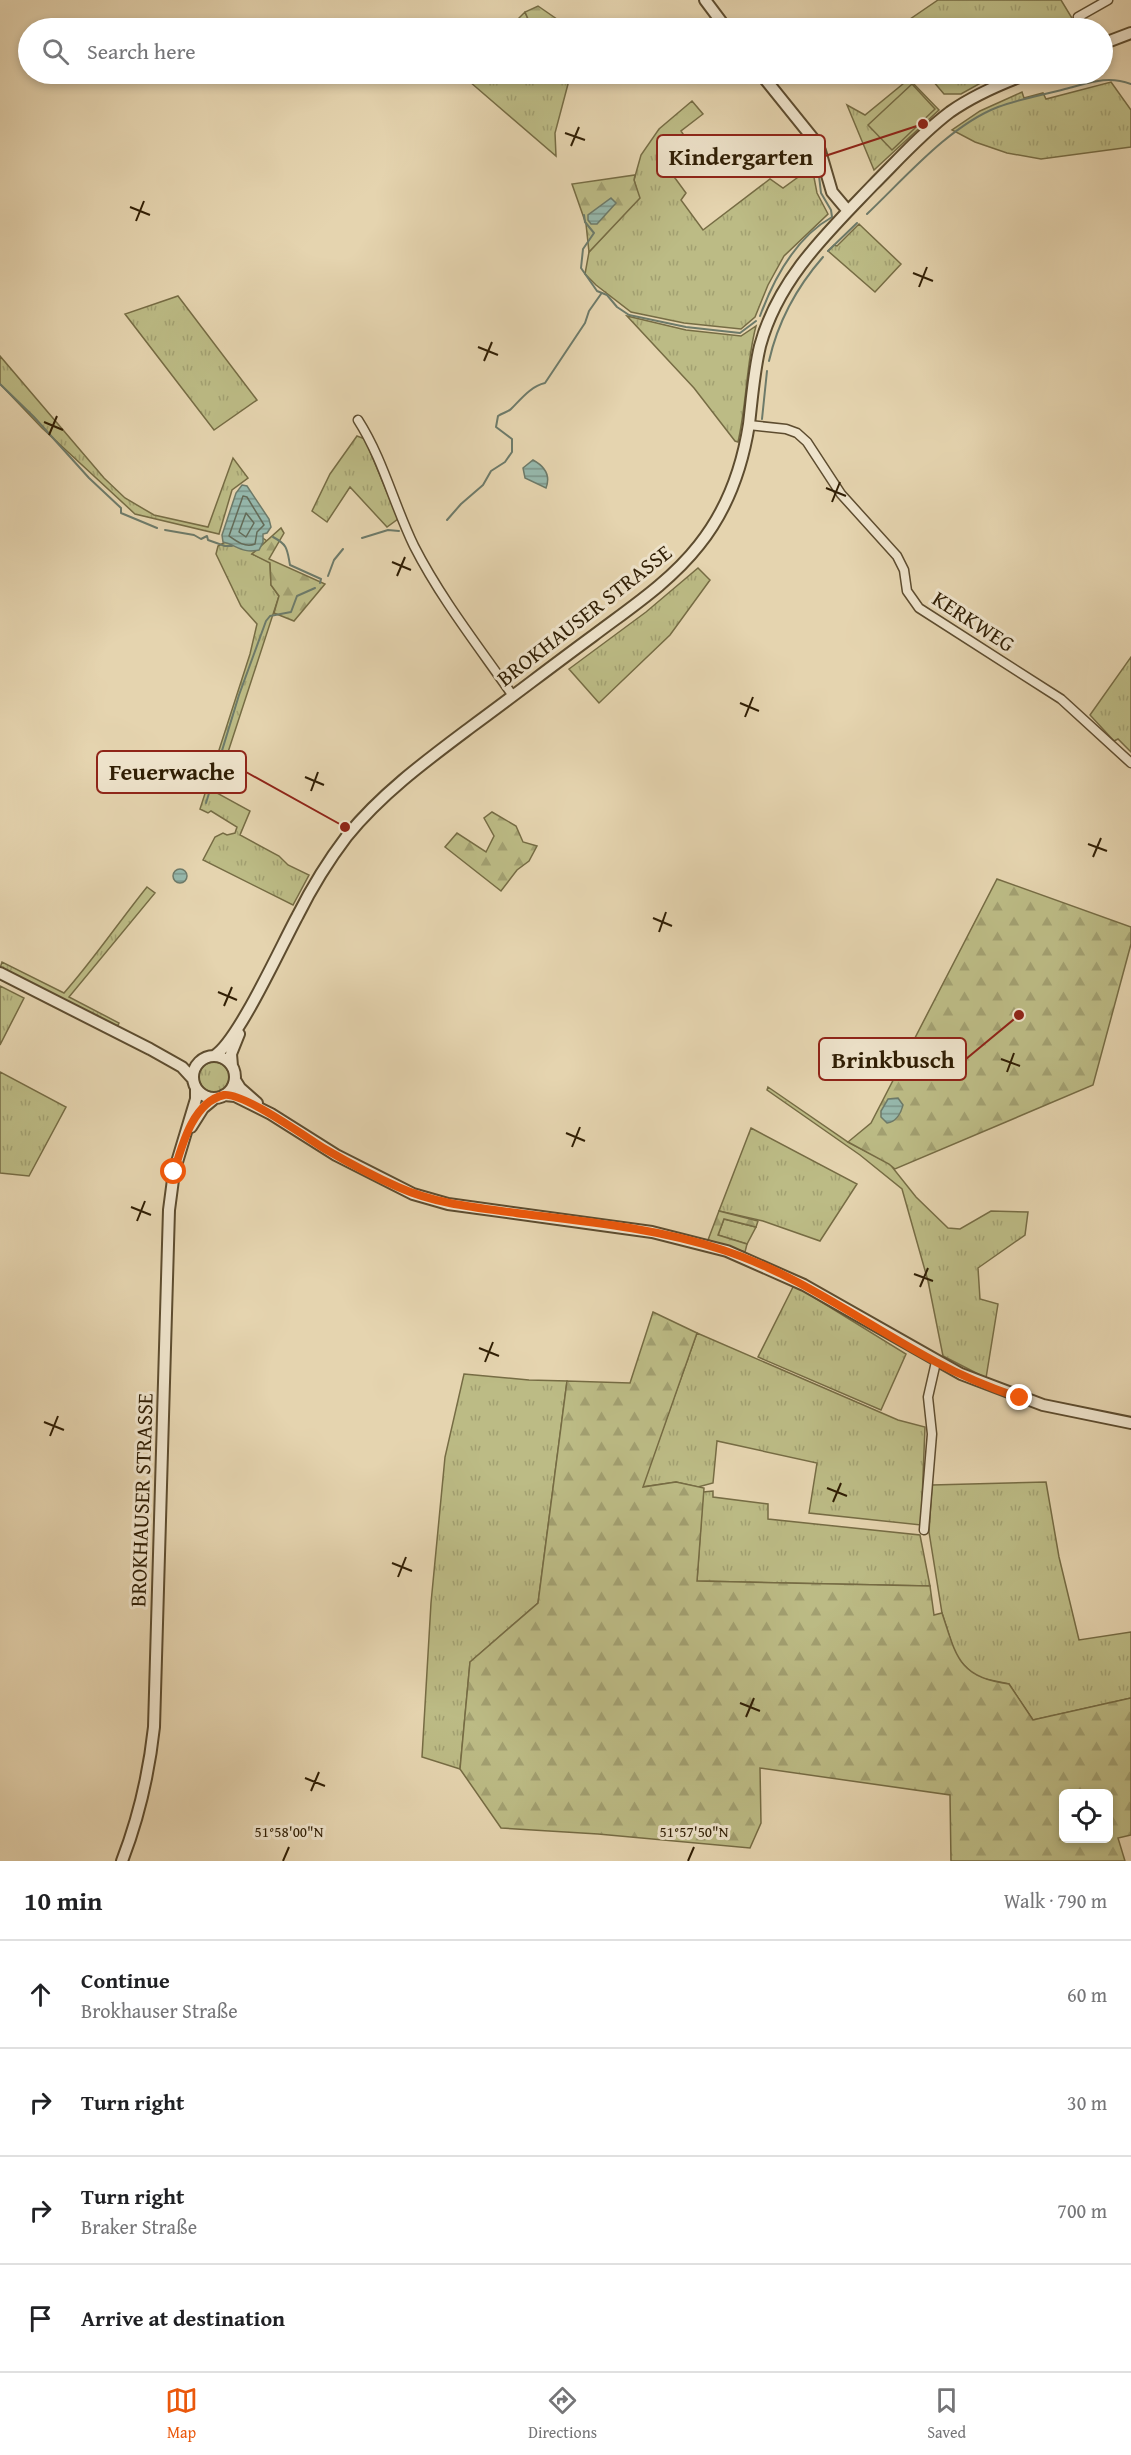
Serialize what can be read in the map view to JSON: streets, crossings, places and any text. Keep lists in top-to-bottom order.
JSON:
{
  "streets": {
    "street": ["BROKHAUSER STRASSE", "KERKWEG"]
  },
  "crossings": [
    ["BROKHAUSER STRASSE", "KERKWEG"]
  ],
  "places": ["Kindergarten", "Feuerwache", "Brinkbusch"],
  "page": {
    "search": "Search here",
    "heading": ["10 min", "Walk · 790 m"],
    "list": [
      ["Continue", "Brokhauser Straße", "60 m"],
      ["Turn right", "30 m"],
      ["Turn right", "Braker Straße", "700 m"],
      "Arrive at destination"
    ],
    "nav": ["Map", "Directions", "Saved"]
  },
  "coordinates": ["51°58'00\"N", "51°57'50\"N"]
}
